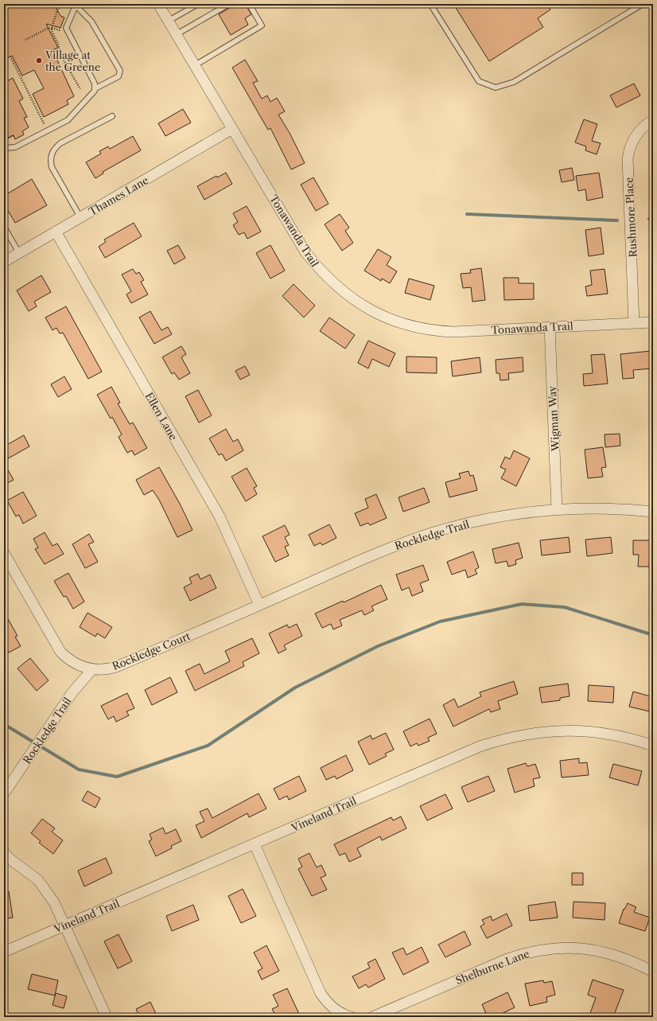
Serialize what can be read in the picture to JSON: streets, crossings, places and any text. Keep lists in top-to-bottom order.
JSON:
{
  "streets": {
    "street": [
      "Thames Lane",
      "Rushmore Place",
      "Tonawanda Trail",
      "Ellen Lane",
      "Wigman Way",
      "Rockledge Trail",
      "Rockledge Court",
      "Vineland Trail",
      "Shelburne Lane"
    ]
  },
  "crossings": [
    ["Thames Lane", "Tonawanda Trail"],
    ["Thames Lane", "Ellen Lane"],
    ["Rushmore Place", "Tonawanda Trail"],
    ["Tonawanda Trail", "Wigman Way"],
    ["Ellen Lane", "Rockledge Trail"],
    ["Wigman Way", "Rockledge Trail"],
    ["Rockledge Trail", "Rockledge Court"]
  ],
  "places": ["Village at the Greene"]
}
